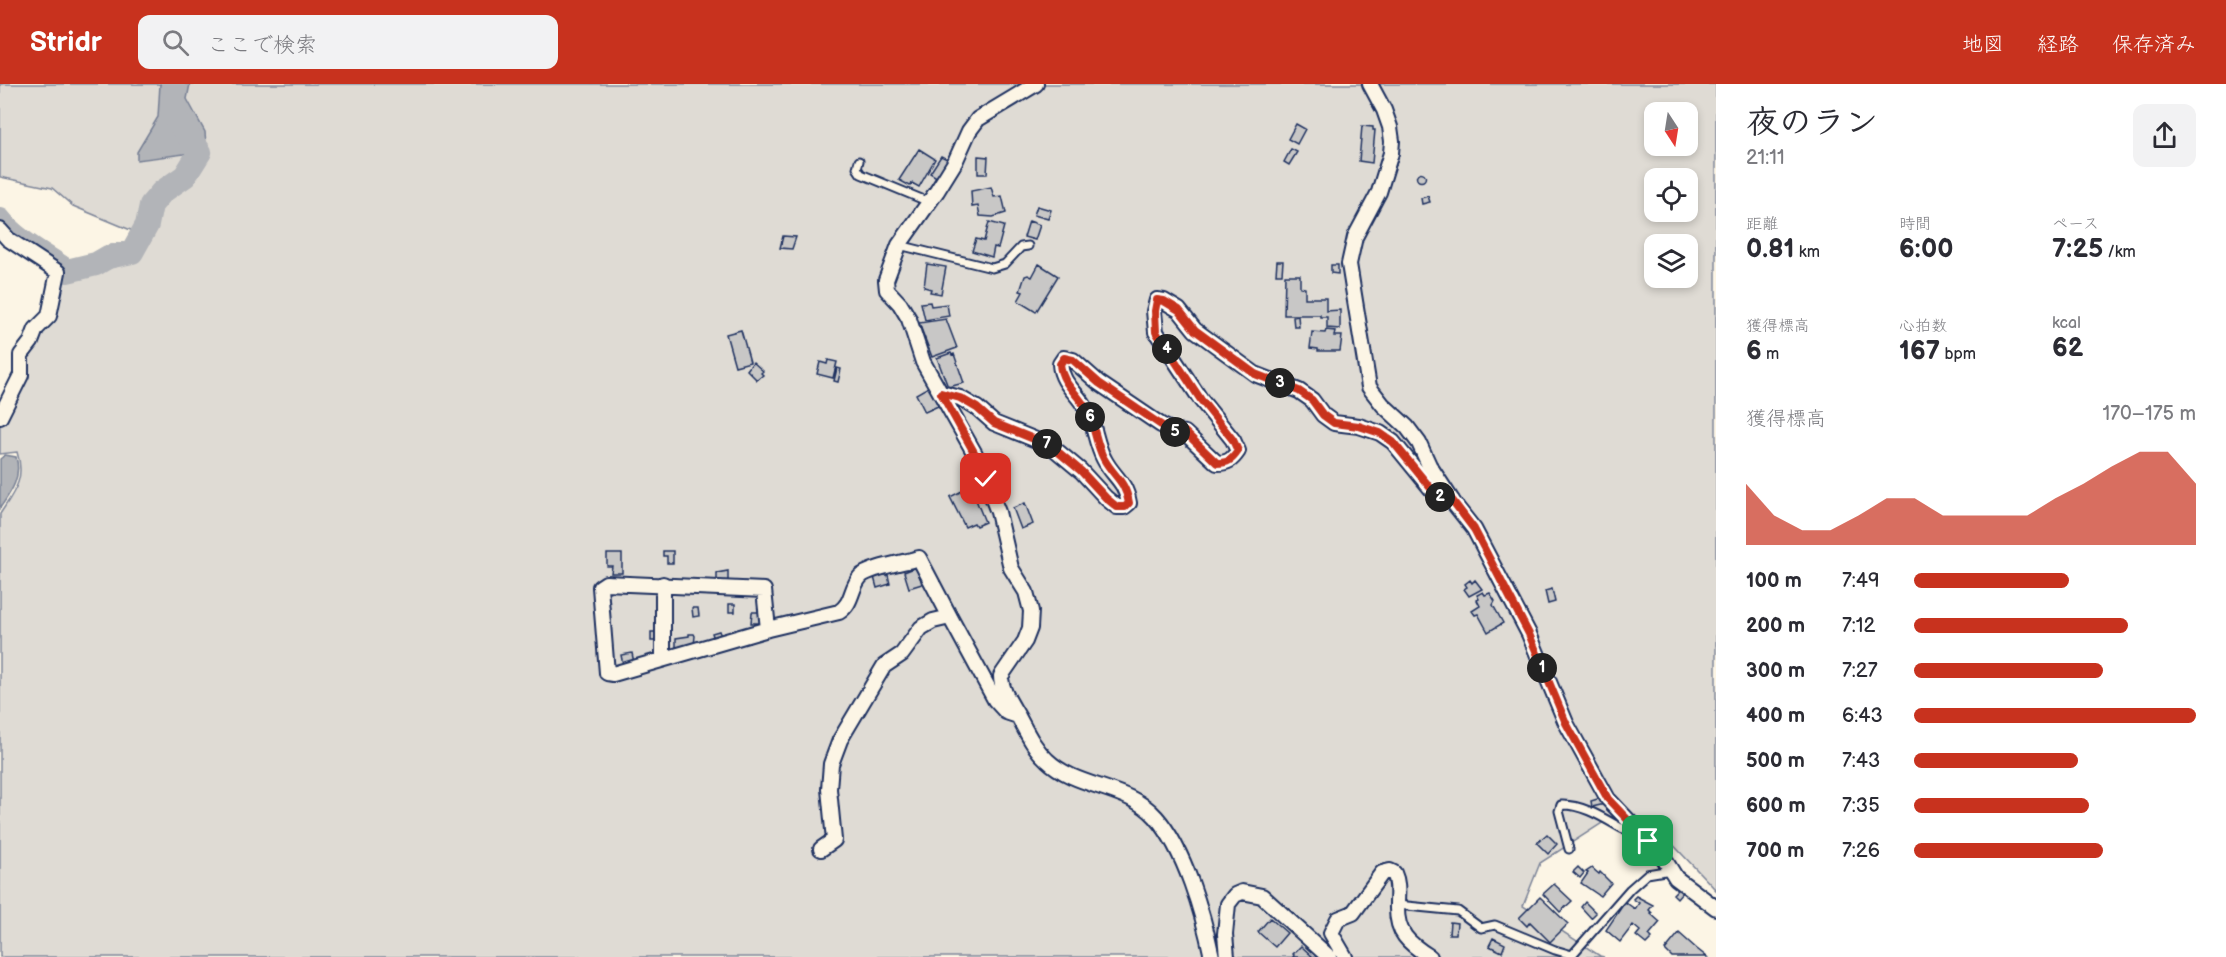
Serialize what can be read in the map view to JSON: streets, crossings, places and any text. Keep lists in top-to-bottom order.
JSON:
{
  "north": "bottom",
  "page": {
    "header": "Stridr",
    "search": "ここで検索",
    "nav": ["地図", "経路", "保存済み"],
    "heading": ["夜のラン", "21:11"],
    "stats": [
      ["距離", "0.81 km"],
      ["時間", "6:00"],
      ["ペース", "7:25 /km"],
      ["獲得標高", "6 m"],
      ["心拍数", "167 bpm"],
      ["kcal", "62"]
    ],
    "pins": [
      "4",
      "3",
      "6",
      "5",
      "7",
      "2",
      "1"
    ],
    "chart": ["獲得標高", "170–175 m"],
    "list": [
      {
        "name": "100 m",
        "note": "7:49"
      },
      {
        "name": "200 m",
        "note": "7:12"
      },
      {
        "name": "300 m",
        "note": "7:27"
      },
      {
        "name": "400 m",
        "note": "6:43"
      },
      {
        "name": "500 m",
        "note": "7:43"
      },
      {
        "name": "600 m",
        "note": "7:35"
      },
      {
        "name": "700 m",
        "note": "7:26"
      }
    ]
  }
}
